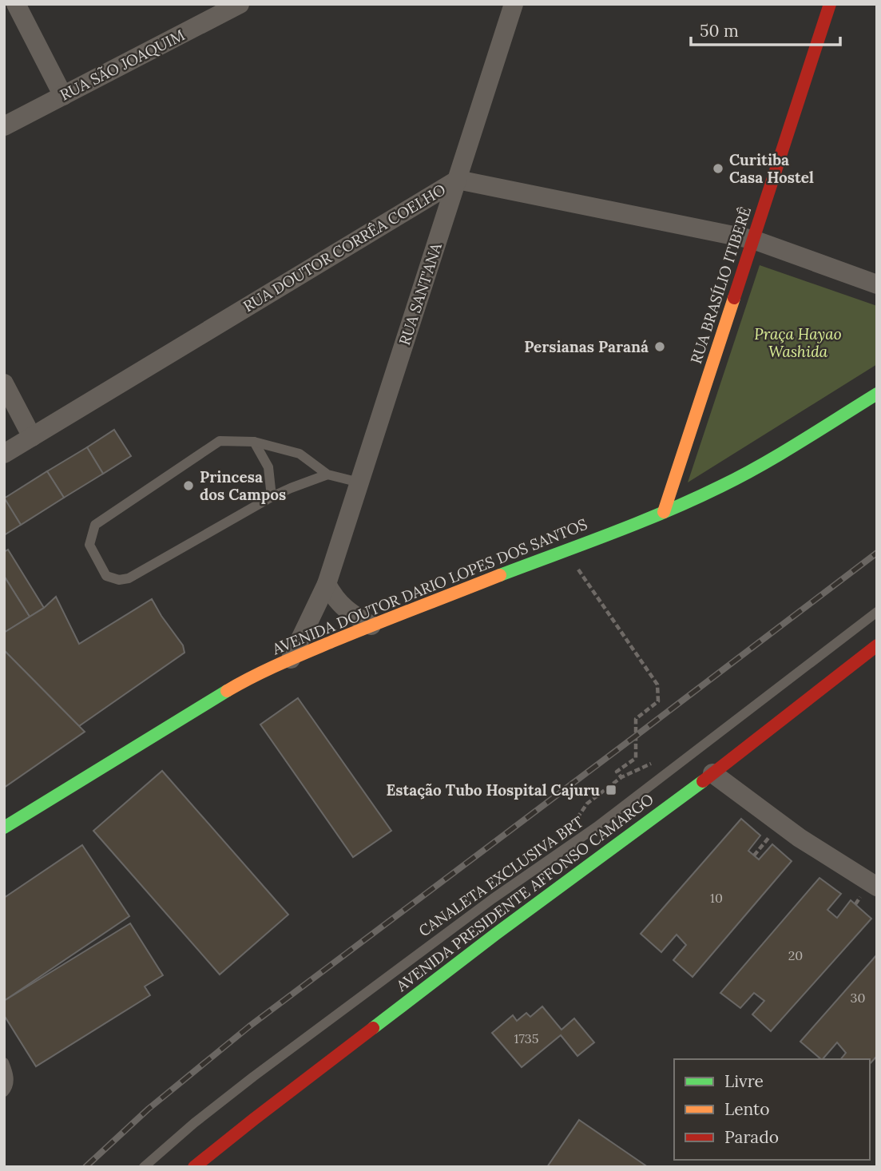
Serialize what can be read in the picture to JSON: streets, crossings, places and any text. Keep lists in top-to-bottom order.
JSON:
{
  "streets": {
    "main road": ["RUA BRASÍLIO ITIBERÊ", "AVENIDA DOUTOR DARIO LOPES DOS SANTOS", "AVENIDA PRESIDENTE AFFONSO CAMARGO"],
    "street": ["RUA SÃO JOAQUIM", "RUA DOUTOR CORRÊA COELHO", "RUA SANT'ANA"],
    "lane": ["CANALETA EXCLUSIVA BRT"]
  },
  "crossings": [
    ["RUA DOUTOR CORRÊA COELHO", "RUA BRASÍLIO ITIBERÊ"],
    ["RUA DOUTOR CORRÊA COELHO", "RUA SANT'ANA"],
    ["RUA BRASÍLIO ITIBERÊ", "AVENIDA DOUTOR DARIO LOPES DOS SANTOS"],
    ["RUA SANT'ANA", "AVENIDA DOUTOR DARIO LOPES DOS SANTOS"]
  ],
  "parks": ["Praça Hayao Washida"],
  "places": {
    "other": ["Curitiba Casa Hostel", "Persianas Paraná", "Princesa dos Campos"],
    "transit": ["Estação Tubo Hospital Cajuru"]
  },
  "house_numbers": [
    "10",
    "20",
    "30",
    "1735"
  ],
  "legend": ["Livre", "Lento", "Parado"],
  "scale_bar": "50 m"
}
